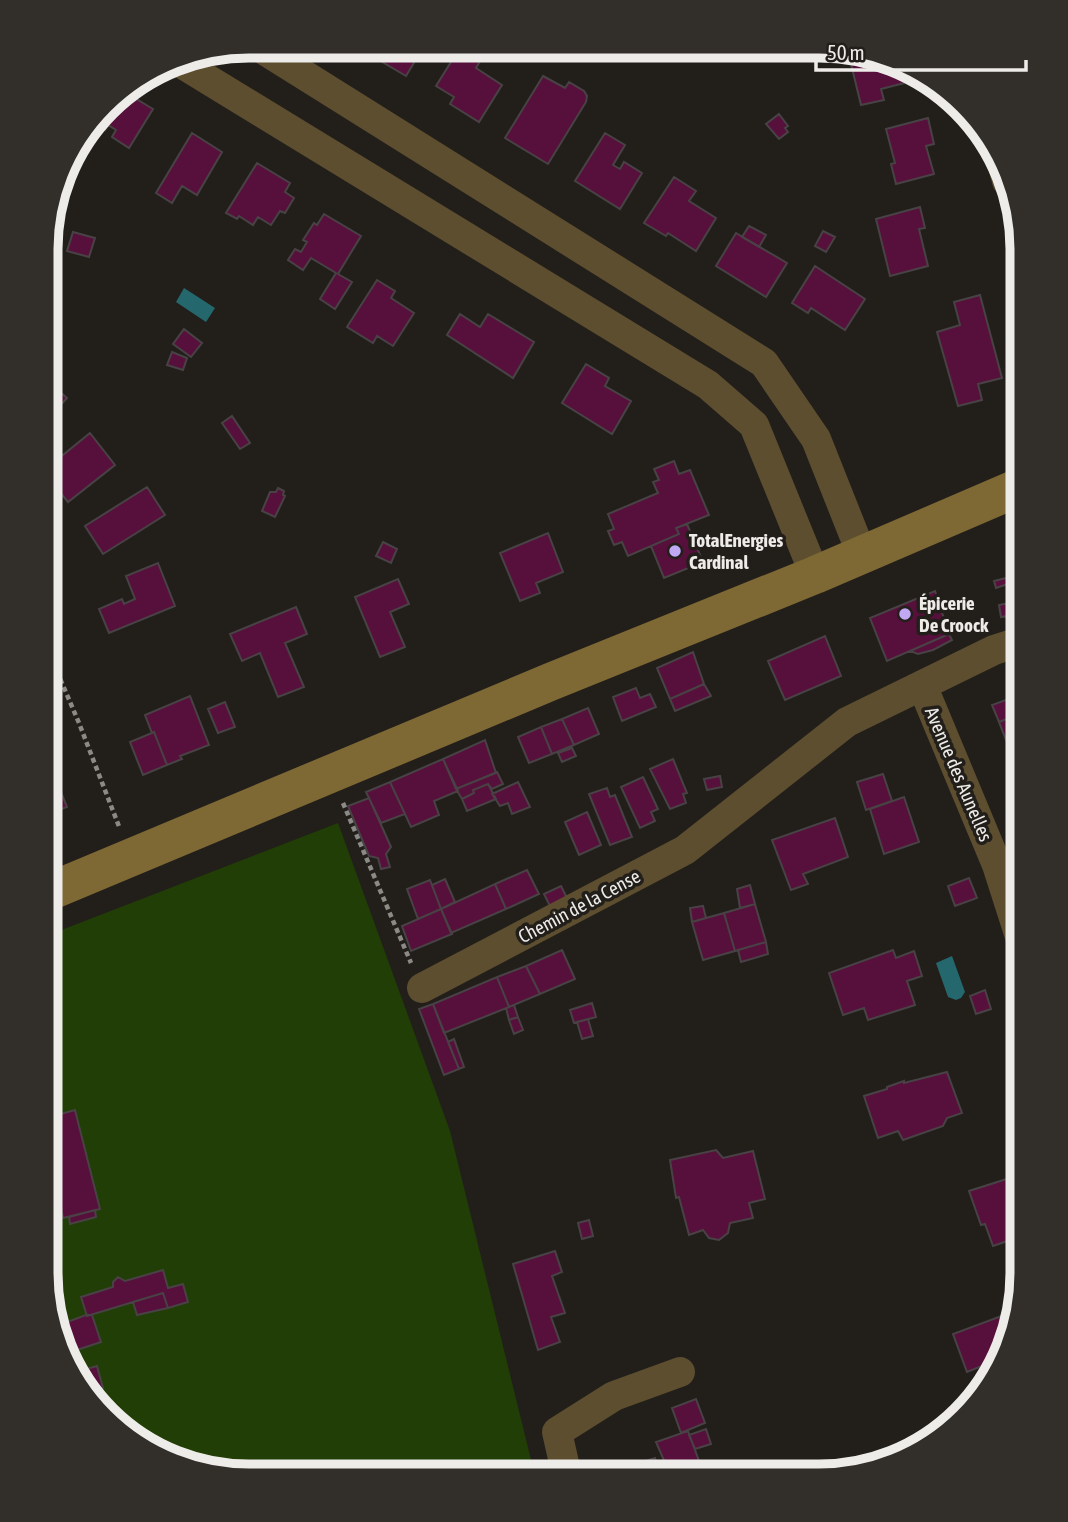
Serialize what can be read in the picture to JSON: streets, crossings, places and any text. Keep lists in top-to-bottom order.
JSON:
{
  "streets": {
    "street": ["Avenue des Aunelles", "Chemin de la Cense"]
  },
  "crossings": [
    ["Avenue des Aunelles", "Chemin de la Cense"]
  ],
  "places": ["TotalEnergies Cardinal", "Épicerie De Croock"],
  "scale_bar": "50 m"
}
